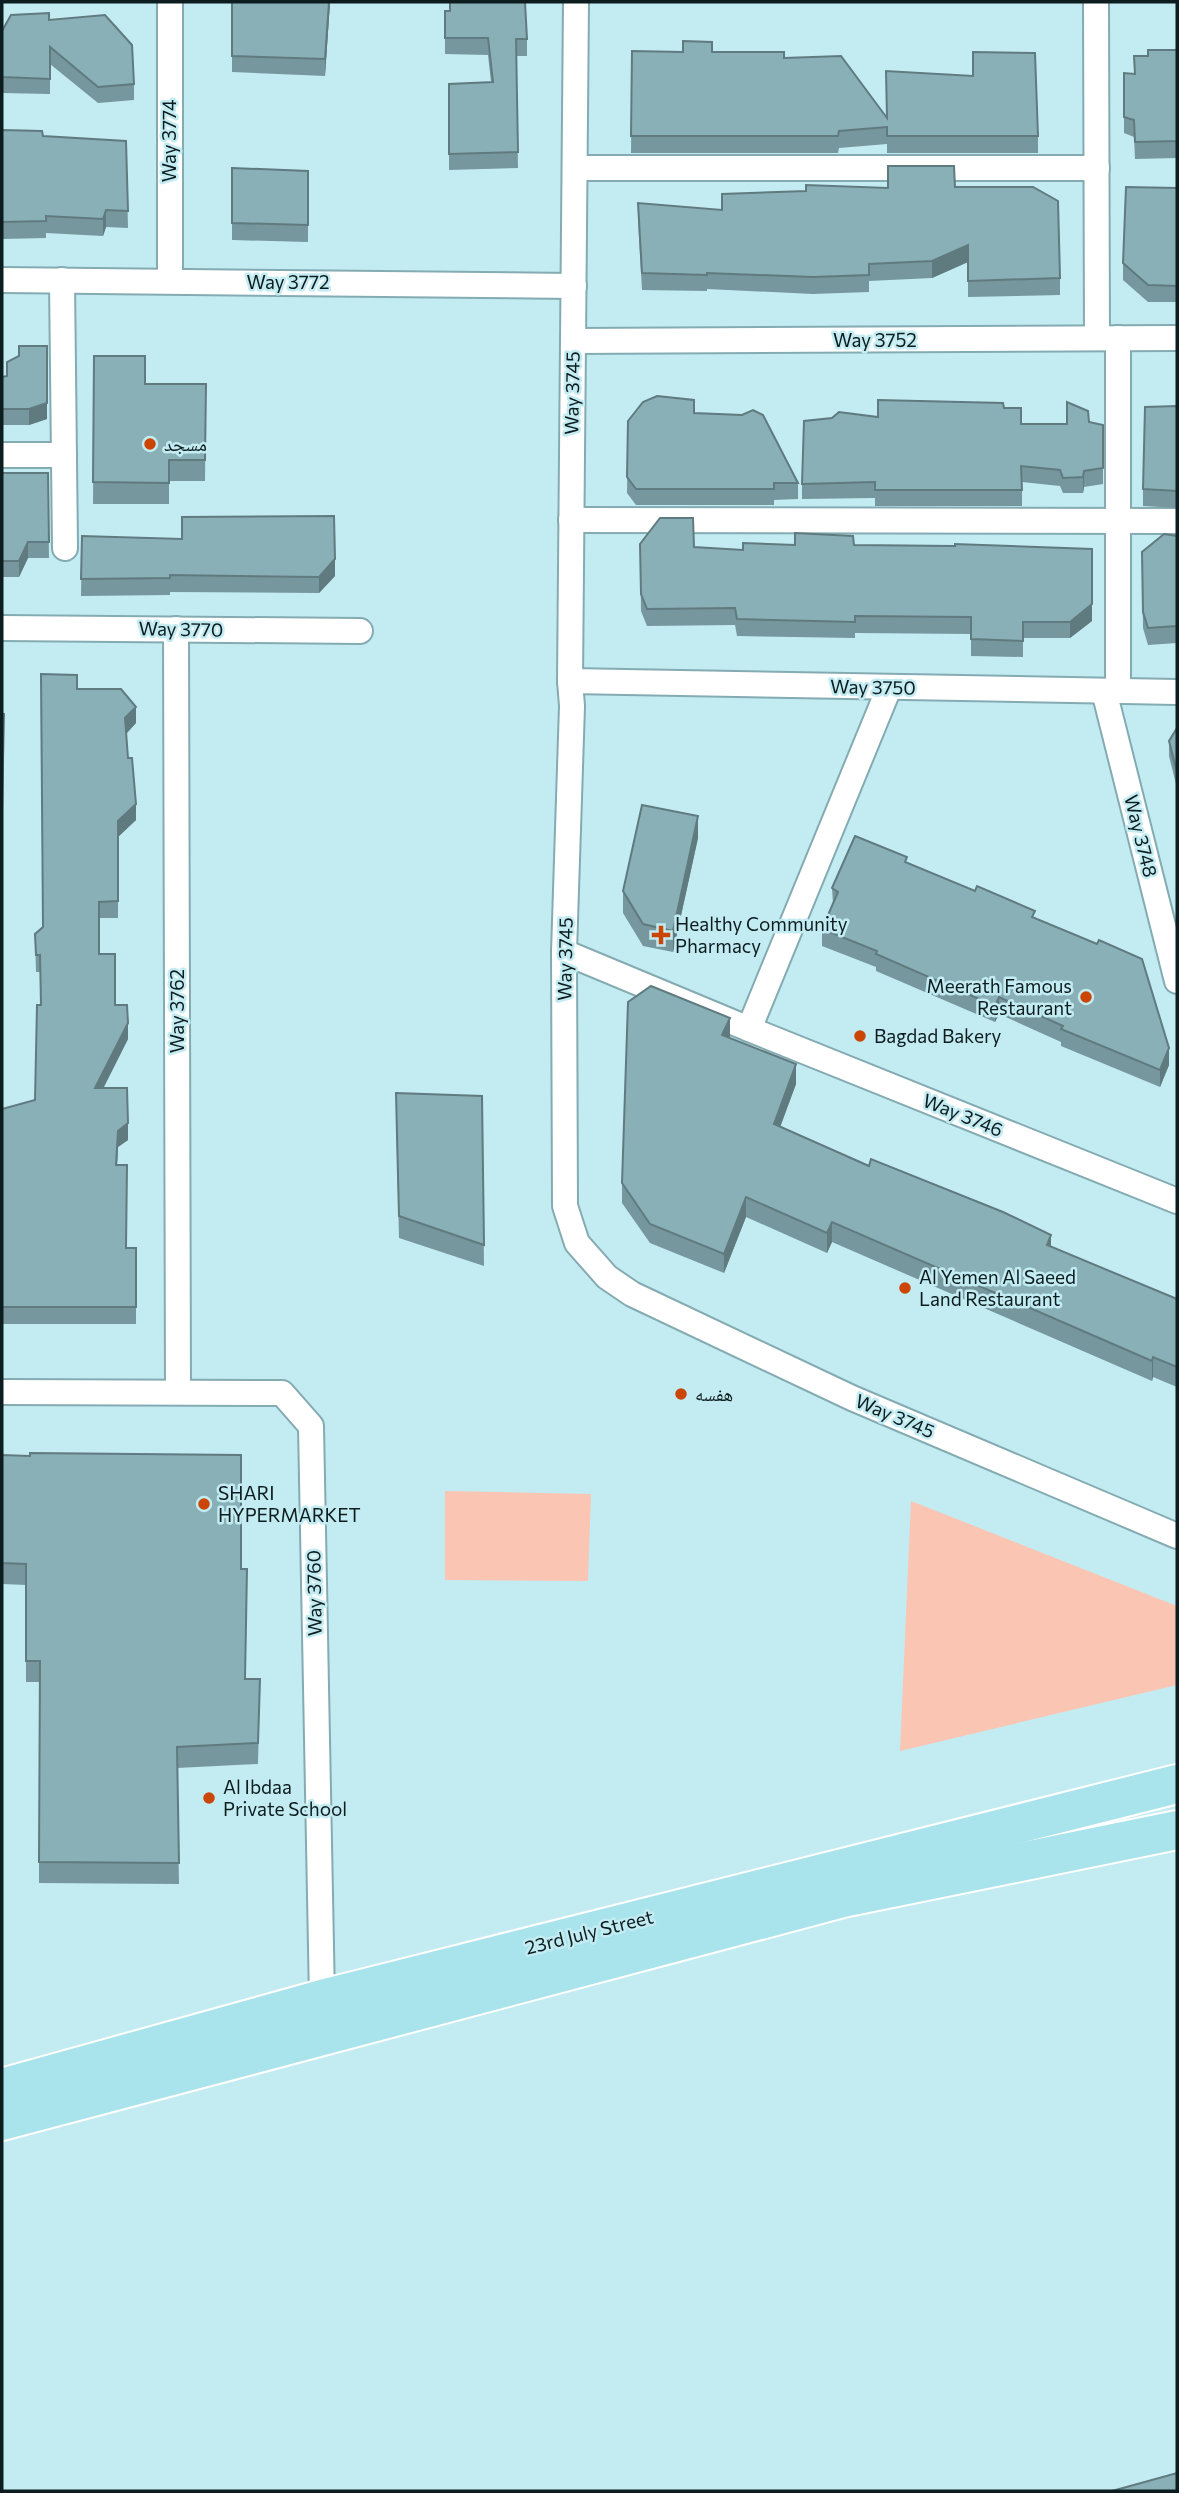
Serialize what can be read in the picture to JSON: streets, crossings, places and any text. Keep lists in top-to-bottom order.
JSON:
{
  "streets": {
    "main road": ["23rd July Street"],
    "street": [
      "Way 3774",
      "Way 3772",
      "Way 3752",
      "Way 3745",
      "Way 3770",
      "Way 3750",
      "Way 3748",
      "Way 3762",
      "Way 3746",
      "Way 3760"
    ]
  },
  "crossings": [
    ["Way 3774", "Way 3772"],
    ["Way 3772", "Way 3745"],
    ["Way 3752", "Way 3745"],
    ["Way 3752", "Way 3748"],
    ["Way 3745", "Way 3750"],
    ["Way 3745", "Way 3746"],
    ["Way 3770", "Way 3762"],
    ["Way 3750", "Way 3748"],
    ["Way 3762", "Way 3760"],
    ["Way 3760", "23rd July Street"]
  ],
  "places": {
    "other": [
      "مسجد",
      "Meerath Famous Restaurant",
      "Bagdad Bakery",
      "Al Yemen Al Saeed Land Restaurant",
      "هفسه",
      "SHARI HYPERMARKET",
      "Al Ibdaa Private School"
    ],
    "health": ["Healthy Community Pharmacy"]
  }
}
